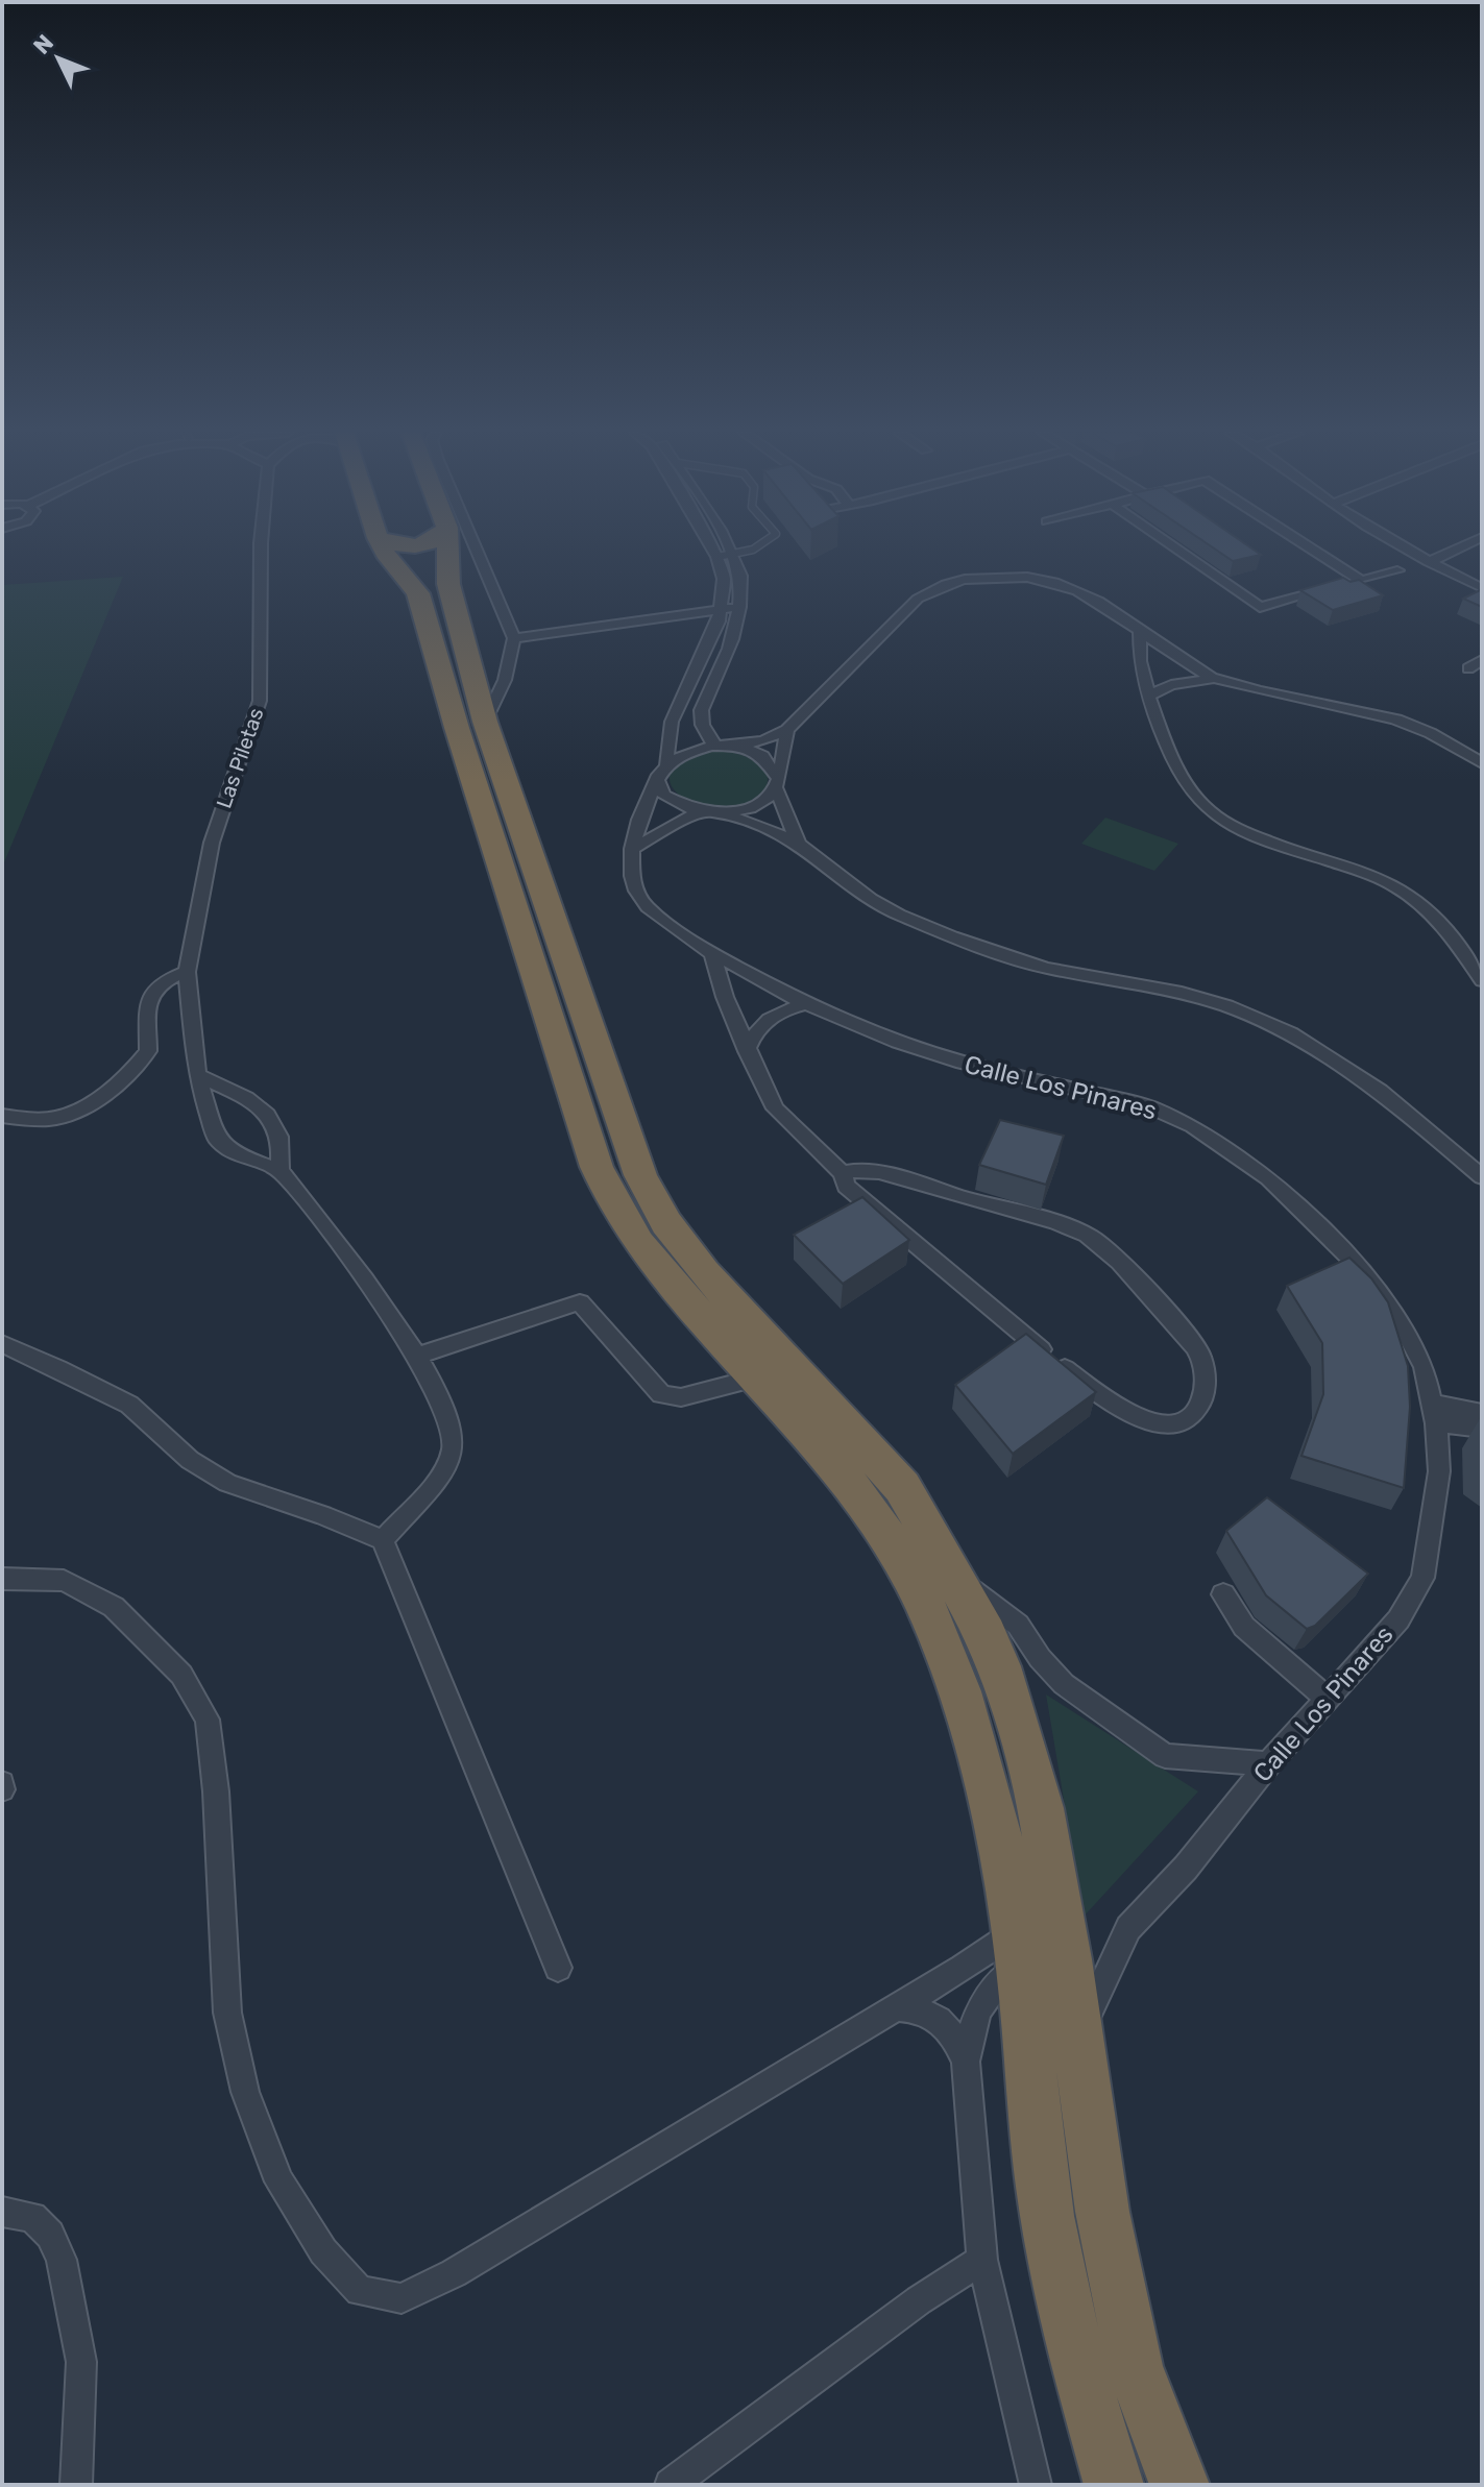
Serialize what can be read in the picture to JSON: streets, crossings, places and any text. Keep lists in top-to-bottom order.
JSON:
{
  "streets": {
    "street": ["Las Piletas", "Calle Los Pinares"]
  },
  "north": "top left"
}
